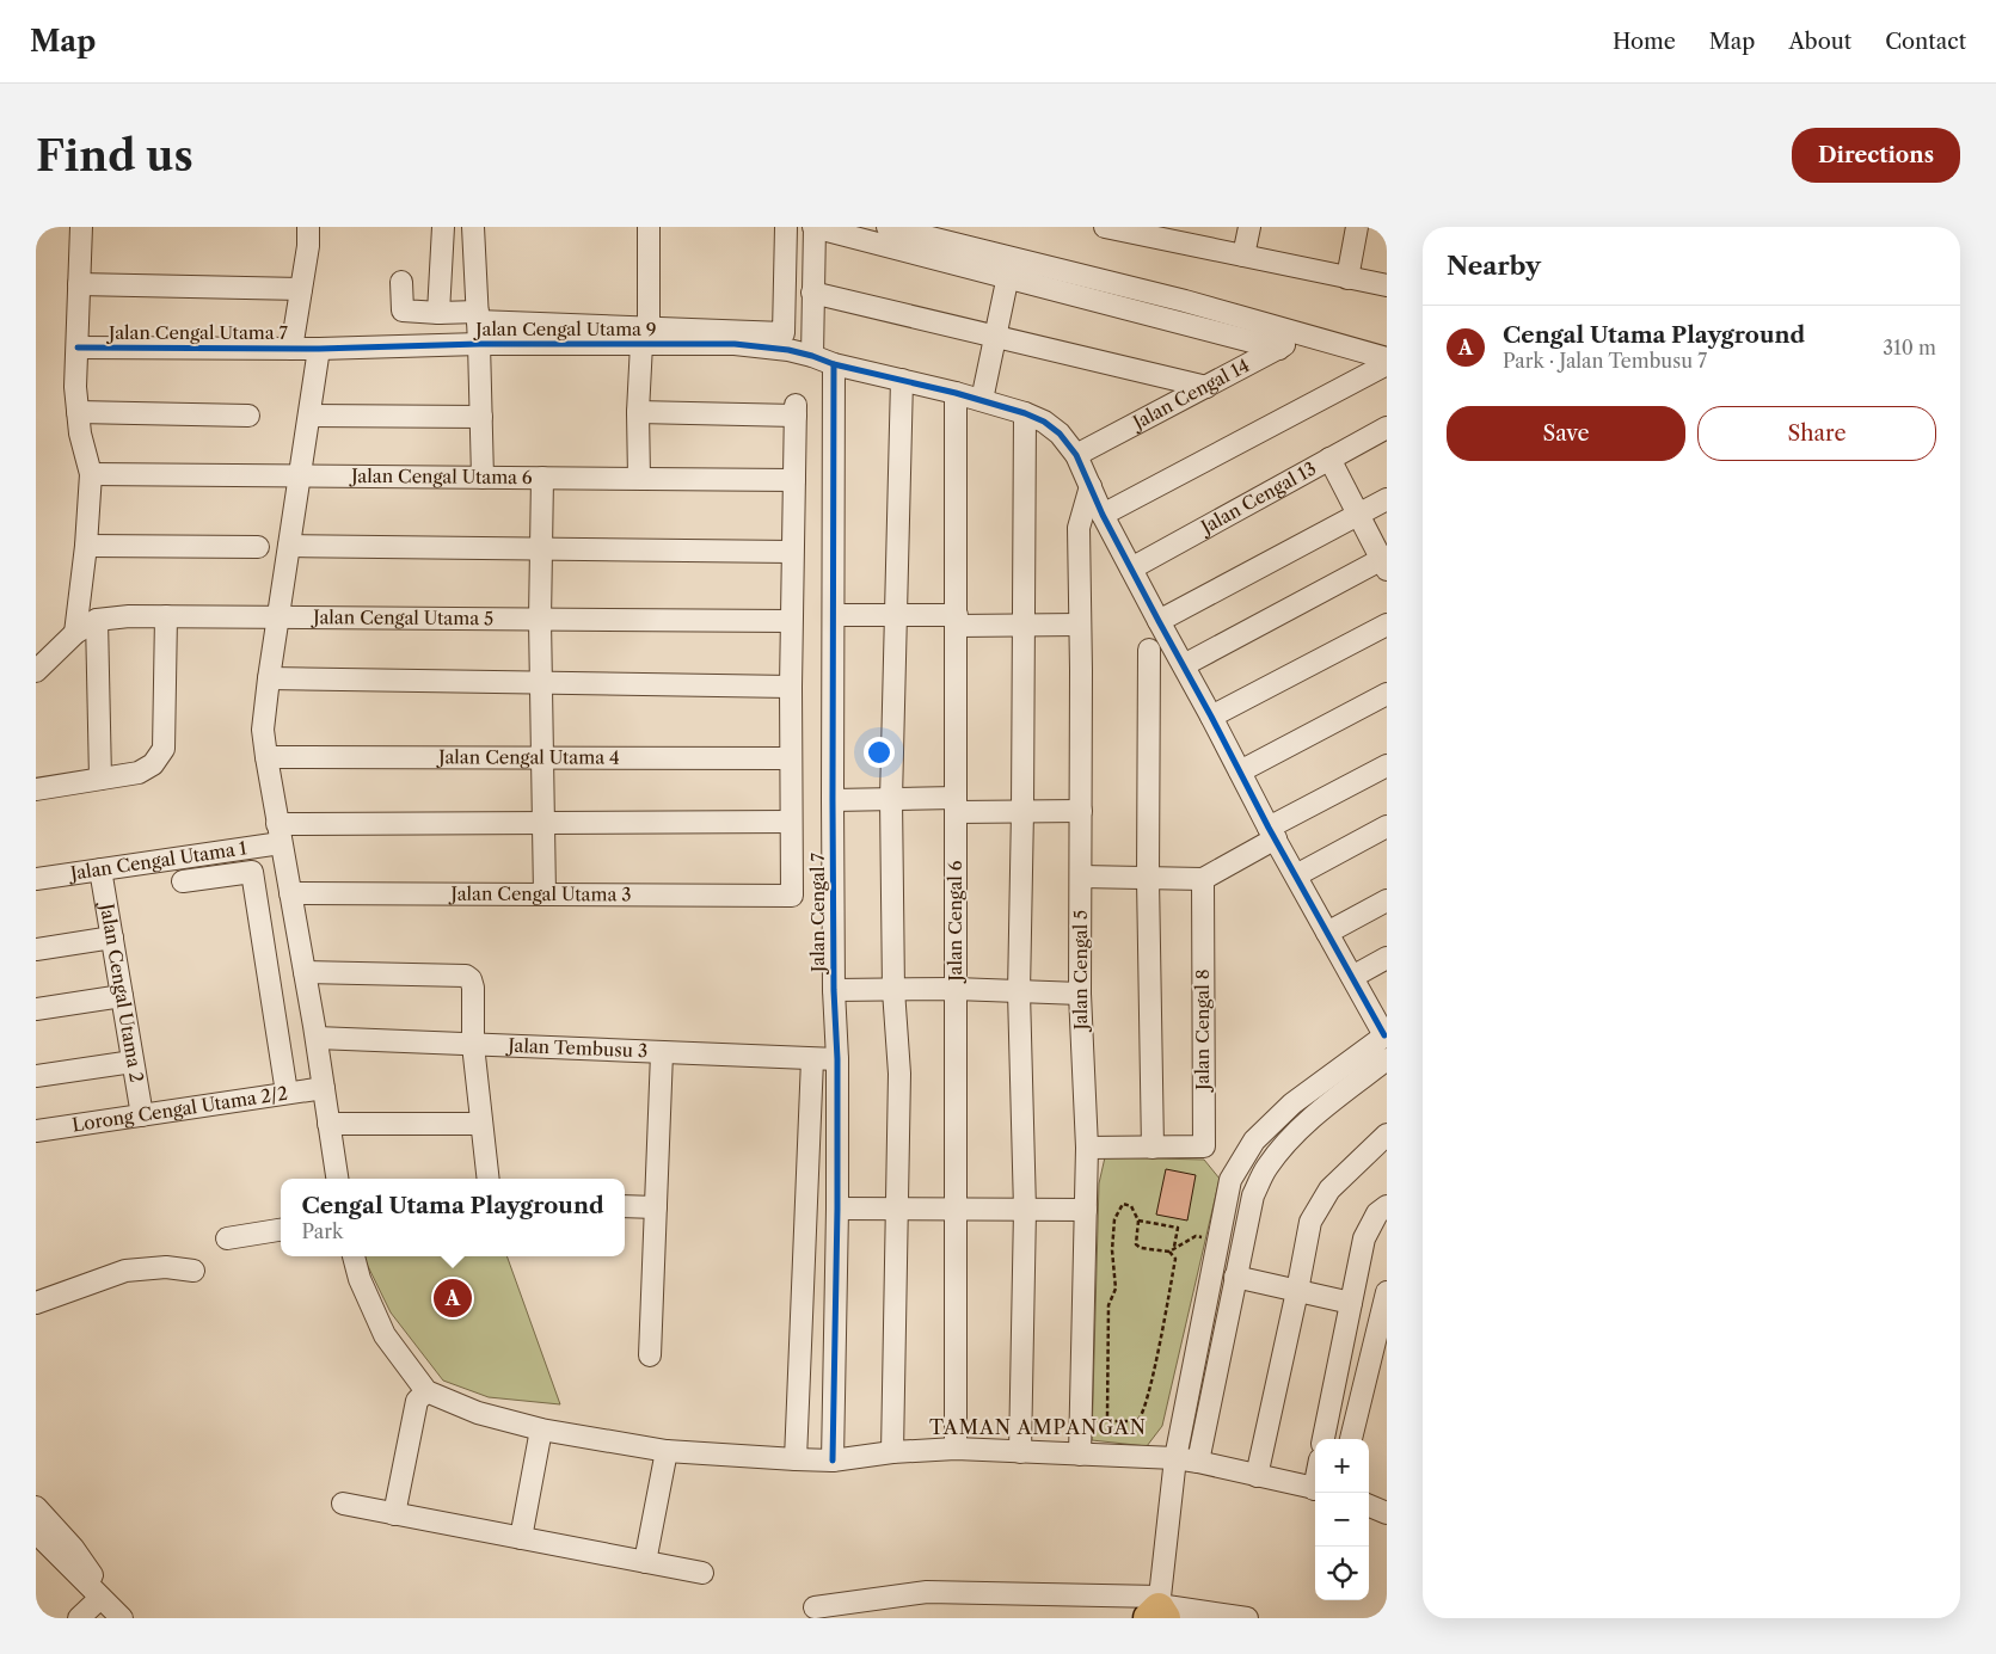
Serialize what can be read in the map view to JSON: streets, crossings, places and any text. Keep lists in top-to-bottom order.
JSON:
{
  "streets": {
    "street": [
      "Jalan Cengal Utama 9",
      "Jalan Cengal Utama 7",
      "Jalan Cengal 14",
      "Jalan Cengal Utama 6",
      "Jalan Cengal 13",
      "Jalan Cengal Utama 5",
      "Jalan Cengal Utama 4",
      "Jalan Cengal Utama 1",
      "Jalan Cengal Utama 3",
      "Jalan Cengal 7",
      "Jalan Cengal 6",
      "Jalan Cengal 5",
      "Jalan Cengal Utama 2",
      "Jalan Cengal 8",
      "Jalan Tembusu 3",
      "Lorong Cengal Utama 2/2"
    ]
  },
  "crossings": [
    ["Jalan Cengal Utama 9", "Jalan Cengal Utama 7"],
    ["Jalan Cengal Utama 9", "Jalan Cengal 14"],
    ["Jalan Cengal Utama 9", "Jalan Cengal 13"],
    ["Jalan Cengal Utama 9", "Jalan Cengal 7"],
    ["Jalan Cengal Utama 9", "Jalan Cengal 6"],
    ["Jalan Cengal Utama 9", "Jalan Cengal 5"],
    ["Jalan Cengal Utama 1", "Jalan Cengal Utama 3"],
    ["Jalan Cengal Utama 1", "Jalan Cengal Utama 2"],
    ["Jalan Cengal 7", "Jalan Tembusu 3"],
    ["Jalan Cengal 5", "Jalan Cengal 8"],
    ["Jalan Cengal Utama 2", "Lorong Cengal Utama 2/2"]
  ],
  "districts": ["TAMAN AMPANGAN"],
  "page": {
    "header": "Map",
    "nav": [
      "Home",
      "Map",
      "About",
      "Contact"
    ],
    "buttons": [
      "Directions",
      ["Save", "Share"]
    ],
    "title": "Find us",
    "heading": "Nearby",
    "list": [
      {
        "mark": "A",
        "name": "Cengal Utama Playground",
        "note": "Park · Jalan Tembusu 7",
        "value": "310 m"
      }
    ],
    "popup": ["Cengal Utama Playground", "Park"],
    "pins": "A",
    "map_buttons": ["+", "−"]
  }
}
